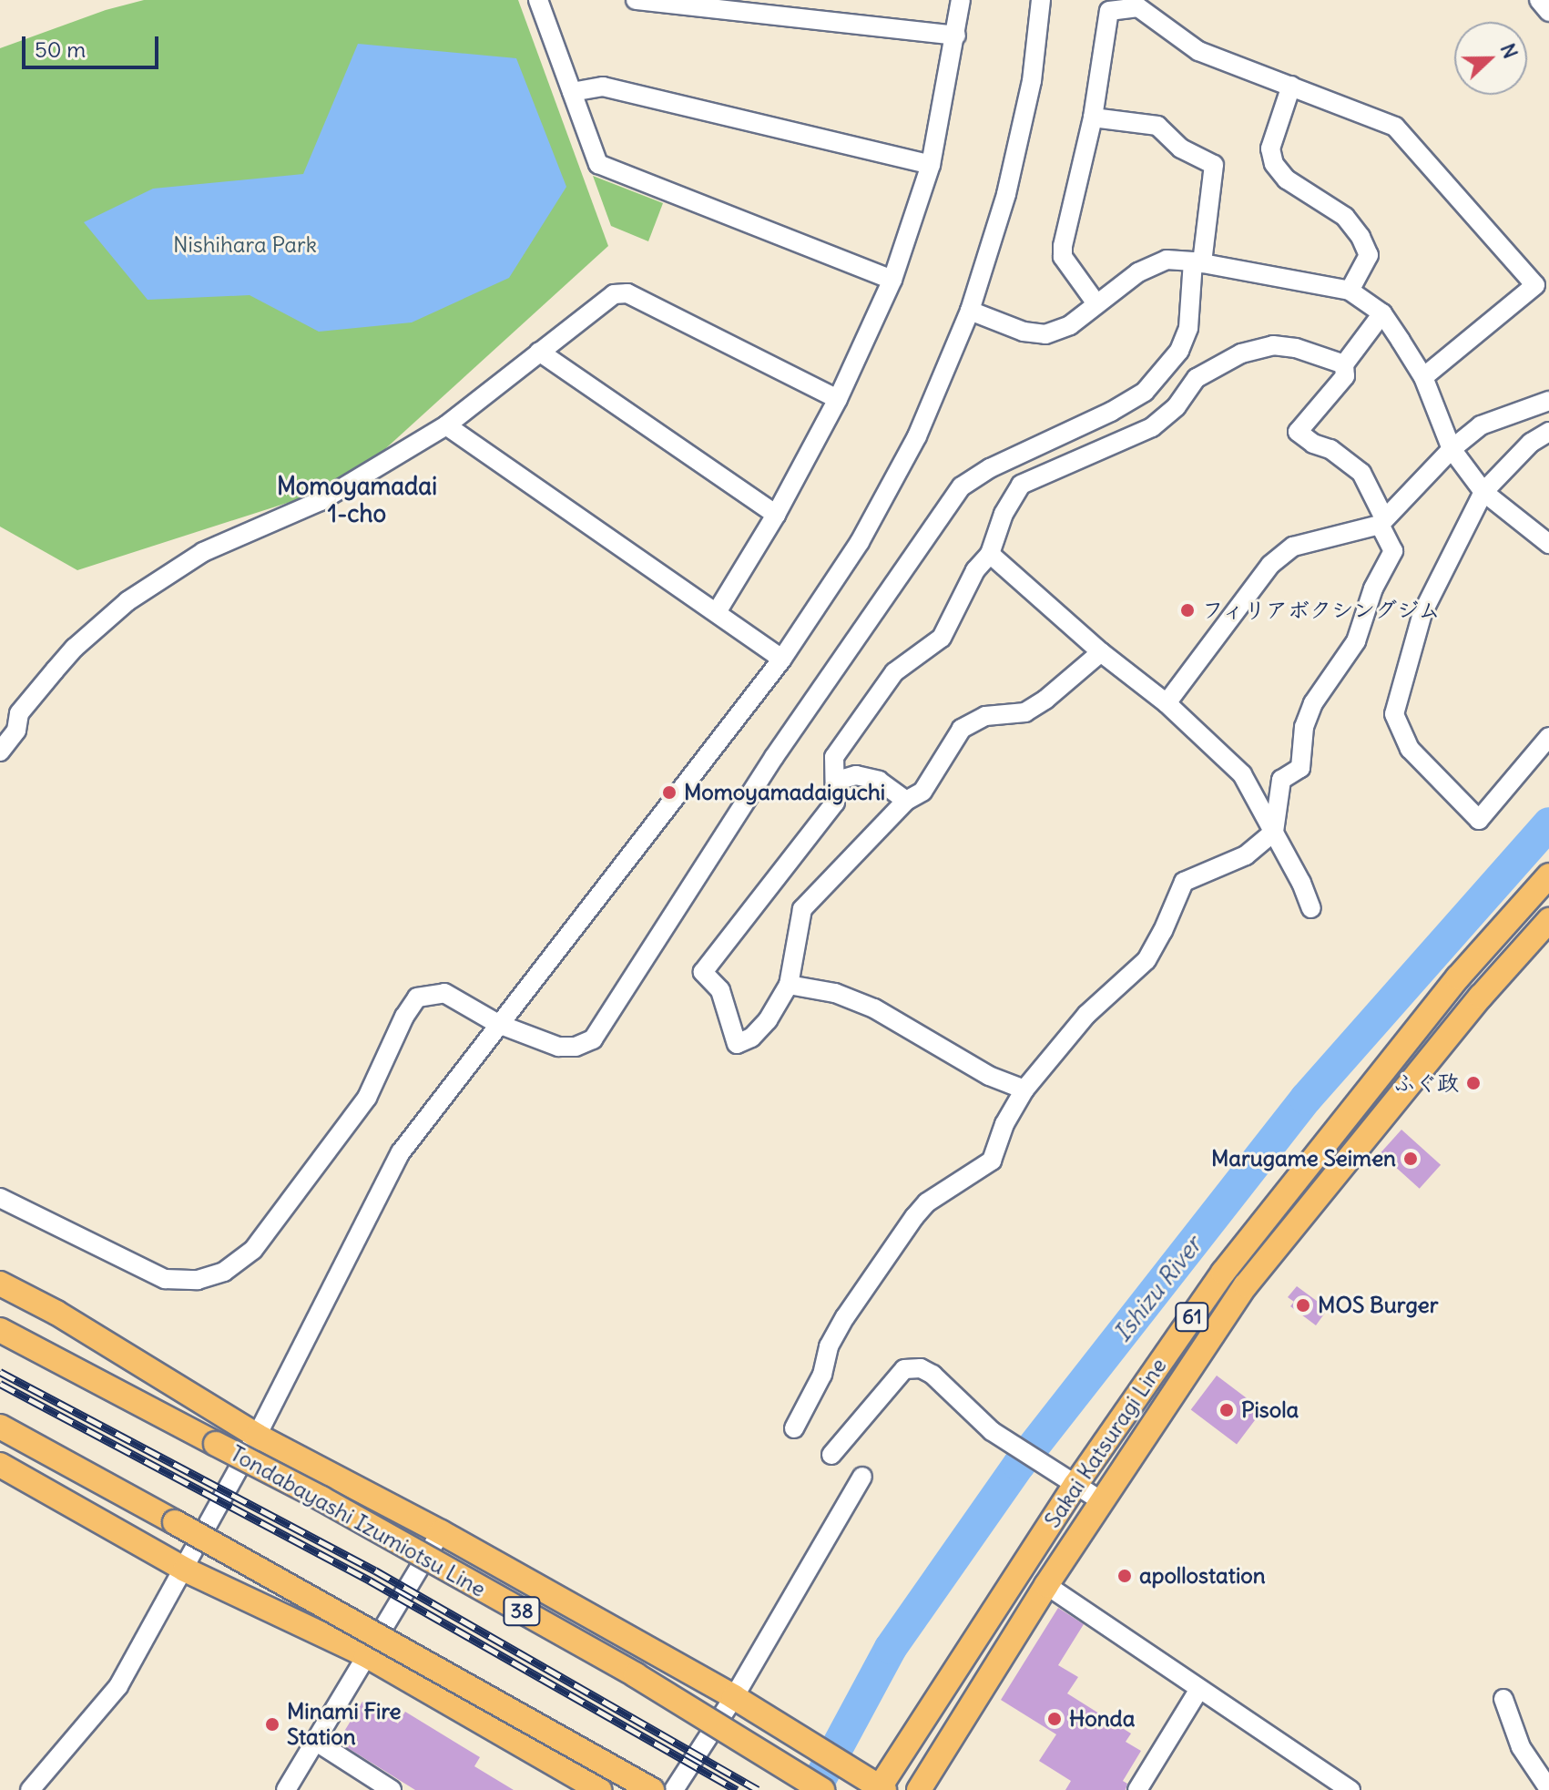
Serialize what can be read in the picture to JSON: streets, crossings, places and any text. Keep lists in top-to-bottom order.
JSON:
{
  "streets": {
    "main road": [
      "61",
      "Sakai Katsuragi Line",
      "Tondabayashi Izumiotsu Line",
      "38"
    ]
  },
  "districts": ["Momoyamadai 1-cho"],
  "water": ["Ishizu River"],
  "parks": ["Nishihara Park"],
  "places": [
    "フィリアボクシングジム",
    "Momoyamadaiguchi",
    "ふぐ政",
    "Marugame Seimen",
    "MOS Burger",
    "Pisola",
    "apollostation",
    "Honda",
    "Minami Fire Station"
  ],
  "scale_bar": "50 m",
  "north": "right"
}
